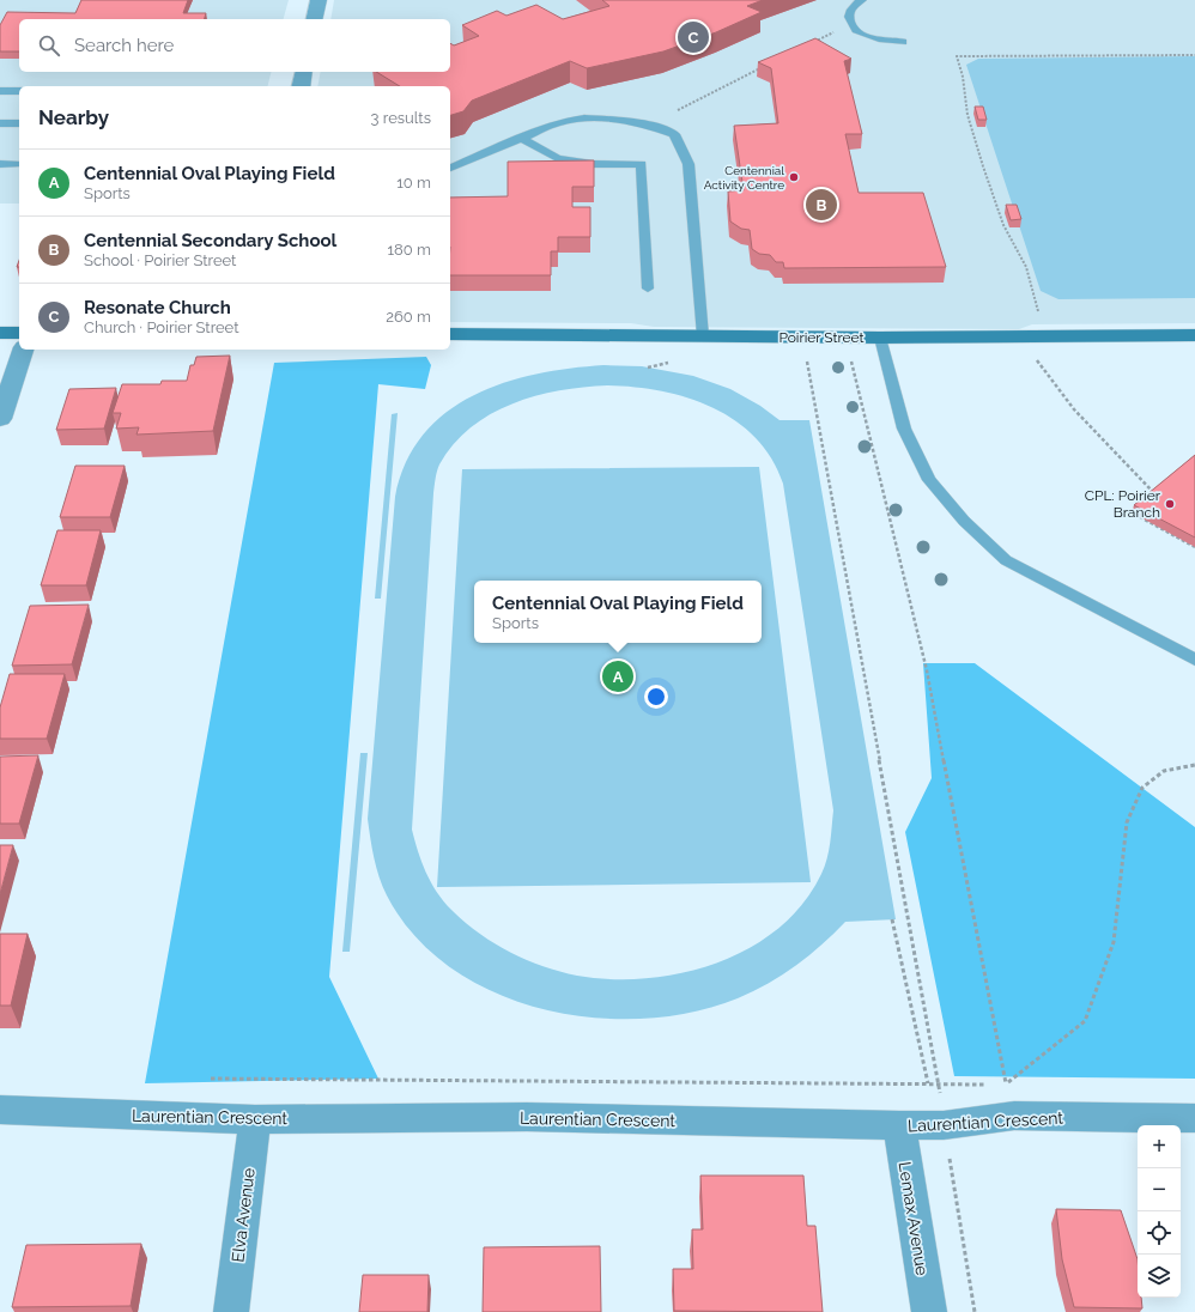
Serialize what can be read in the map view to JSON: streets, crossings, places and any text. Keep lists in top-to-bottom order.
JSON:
{
  "streets": {
    "street": [
      "Poirier Street",
      "Laurentian Crescent",
      "Elva Avenue",
      "Lemax Avenue"
    ]
  },
  "crossings": [
    ["Laurentian Crescent", "Elva Avenue"],
    ["Laurentian Crescent", "Lemax Avenue"]
  ],
  "places": ["Centennial Activity Centre", "CPL: Poirier Branch"],
  "page": {
    "pins": ["C", "B", "A"],
    "search": "Search here",
    "heading": ["Nearby", "3 results"],
    "list": [
      {
        "mark": "A",
        "name": "Centennial Oval Playing Field",
        "note": "Sports",
        "value": "10 m"
      },
      {
        "mark": "B",
        "name": "Centennial Secondary School",
        "note": "School · Poirier Street",
        "value": "180 m"
      },
      {
        "mark": "C",
        "name": "Resonate Church",
        "note": "Church · Poirier Street",
        "value": "260 m"
      }
    ],
    "popup": ["Centennial Oval Playing Field", "Sports"],
    "map_buttons": ["+", "−"]
  }
}
